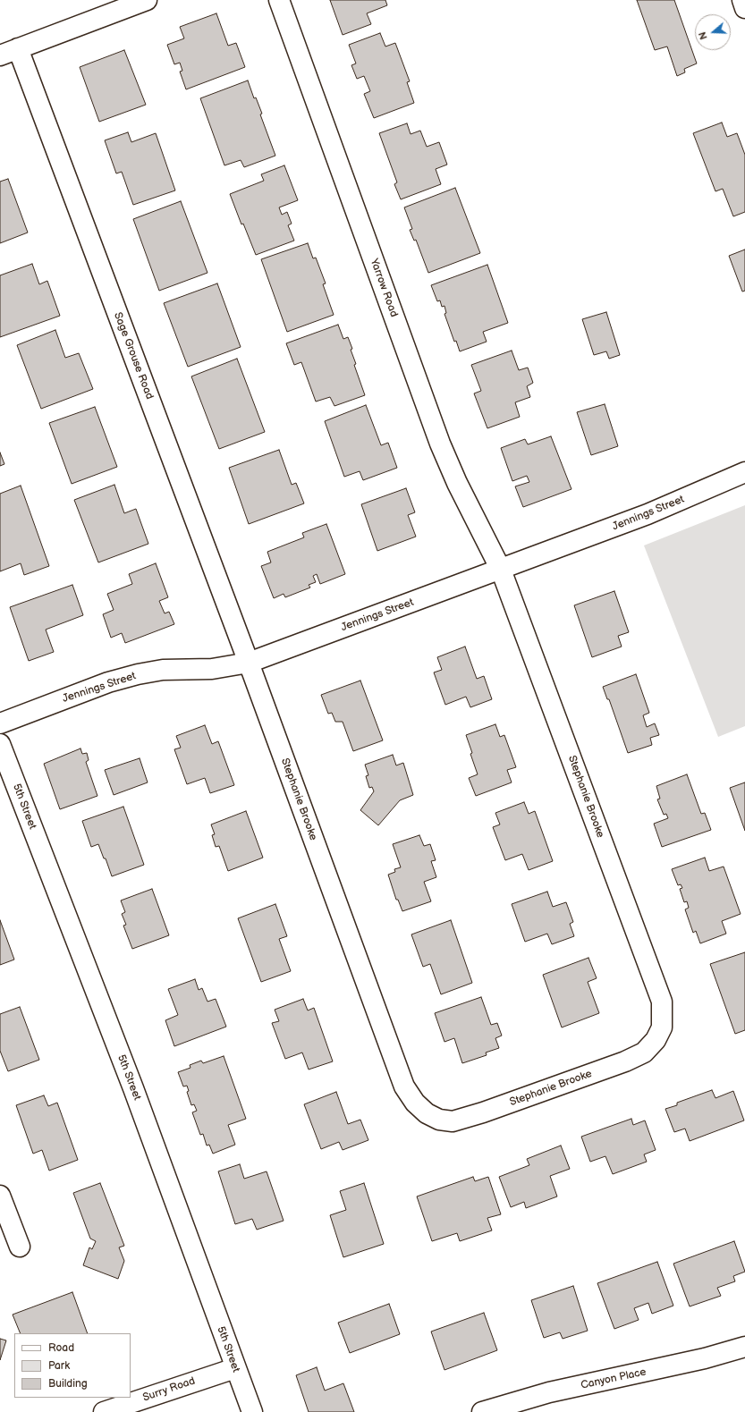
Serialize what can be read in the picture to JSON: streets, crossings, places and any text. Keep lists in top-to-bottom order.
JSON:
{
  "streets": {
    "street": [
      "Yarrow Road",
      "Sage Grouse Road",
      "Jennings Street",
      "Stephanie Brooke",
      "5th Street",
      "Canyon Place",
      "Surry Road"
    ]
  },
  "crossings": [
    ["Yarrow Road", "Jennings Street"],
    ["Yarrow Road", "Stephanie Brooke"],
    ["Sage Grouse Road", "Jennings Street"],
    ["Sage Grouse Road", "Stephanie Brooke"],
    ["Jennings Street", "Stephanie Brooke"],
    ["5th Street", "Surry Road"]
  ],
  "legend": ["Road", "Park", "Building"],
  "north": "left"
}
